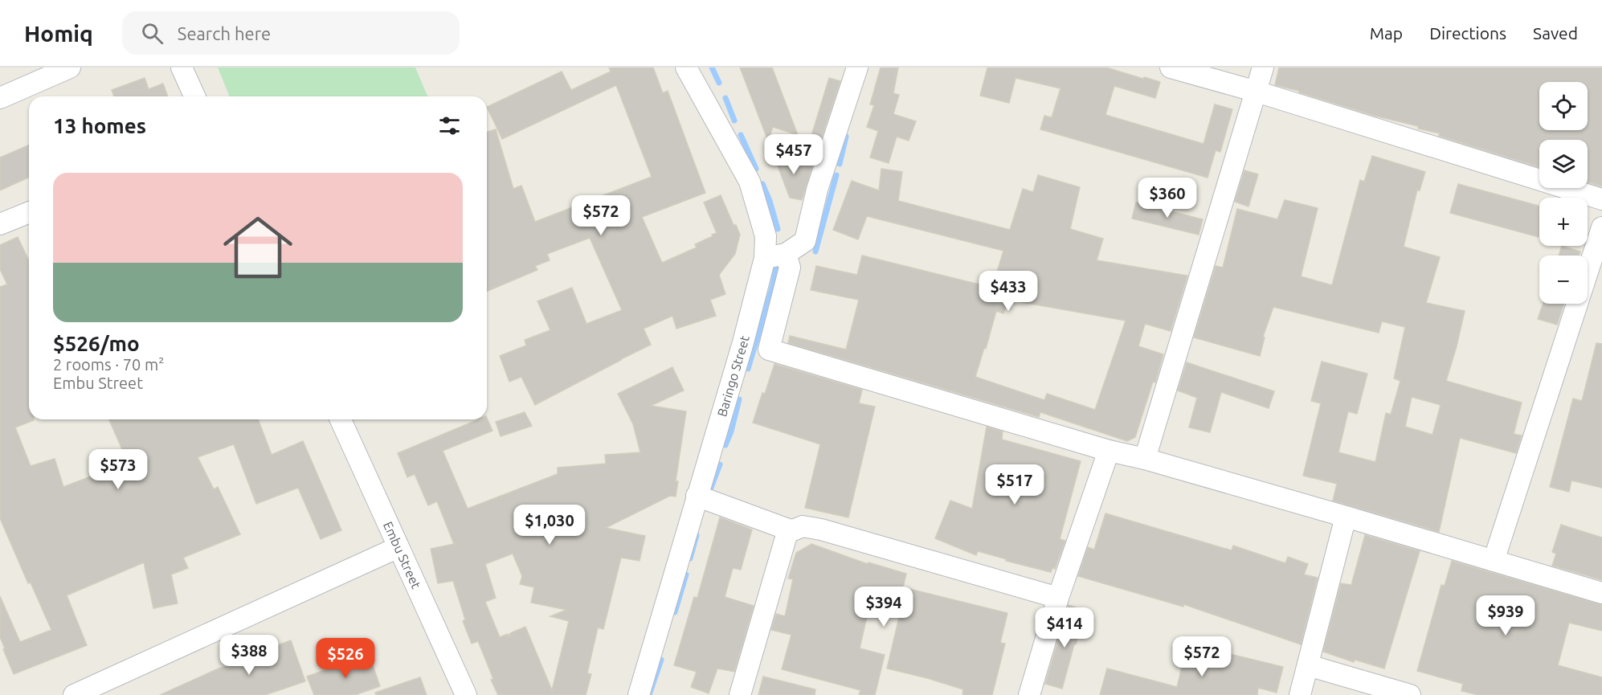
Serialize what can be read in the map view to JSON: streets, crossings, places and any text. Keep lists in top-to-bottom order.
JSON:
{
  "streets": {
    "street": ["Baringo Street", "Embu Street"]
  },
  "page": {
    "header": "Homiq",
    "search": "Search here",
    "nav": ["Map", "Directions", "Saved"],
    "map_buttons": ["+", "−"],
    "heading": "13 homes",
    "price": [
      "$457",
      "$360",
      "$572",
      "$433",
      "$573",
      "$517",
      "$1,030",
      "$394",
      "$939",
      "$414",
      "$388",
      "$572",
      "$526"
    ],
    "list": [
      {
        "name": "$526/mo",
        "note": "2 rooms · 70 m² · Embu Street"
      }
    ]
  }
}
